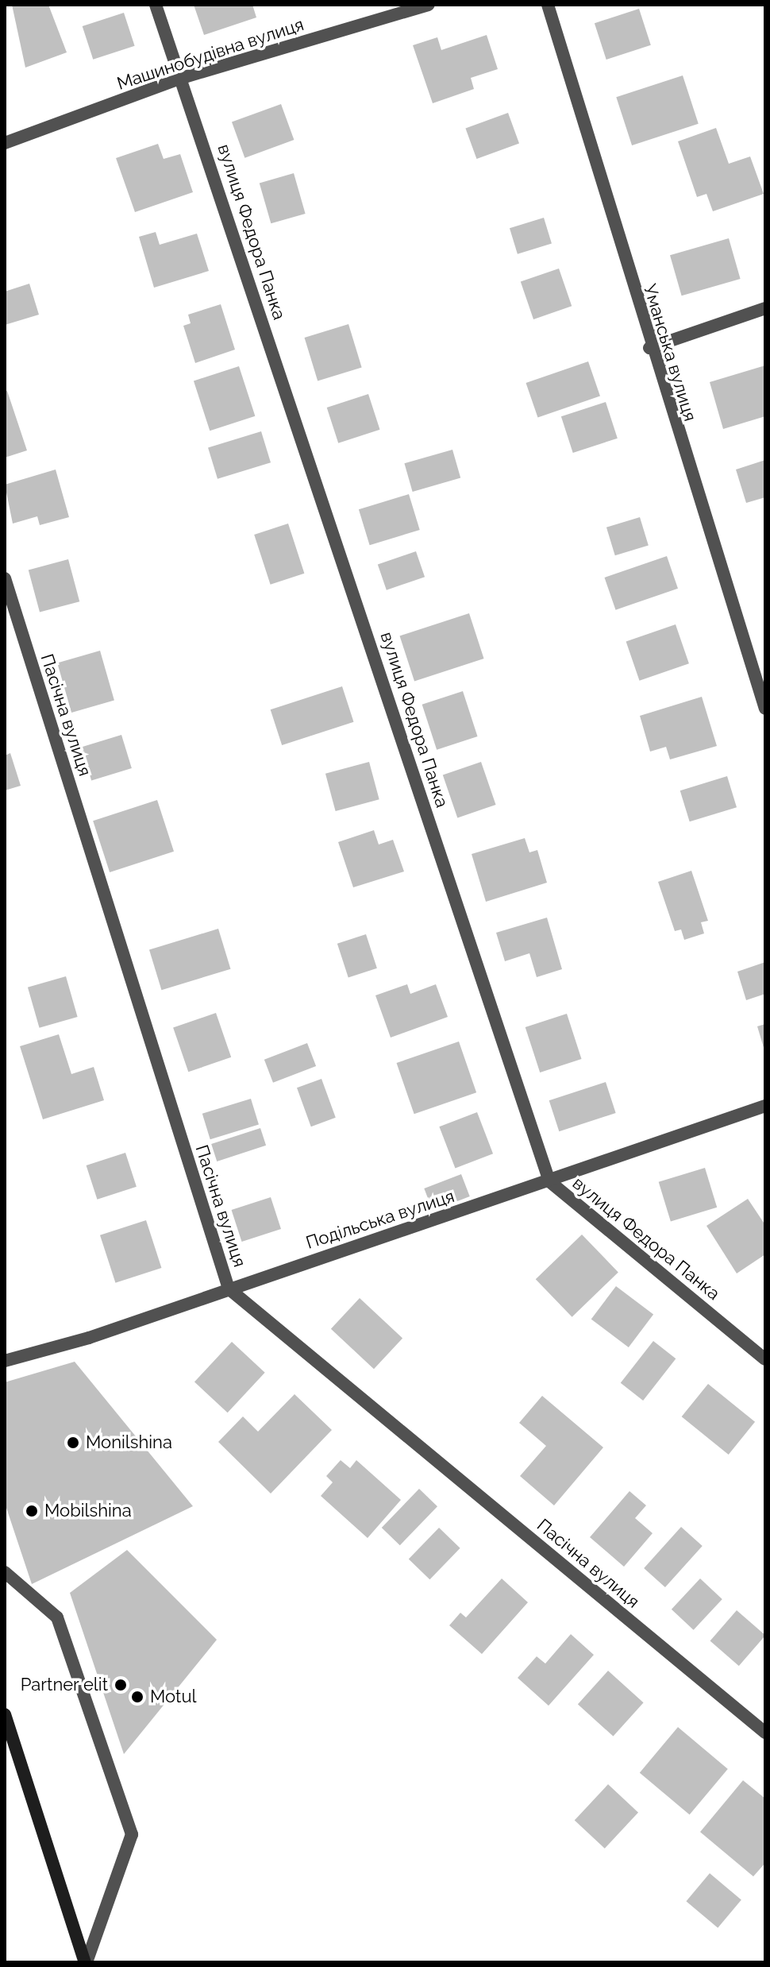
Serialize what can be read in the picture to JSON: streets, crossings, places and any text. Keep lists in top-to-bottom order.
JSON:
{
  "streets": {
    "street": [
      "Машинобудівна вулиця",
      "вулиця Федора Панка",
      "Уманська вулиця",
      "Пасічна вулиця",
      "Подільська вулиця"
    ]
  },
  "crossings": [
    ["Машинобудівна вулиця", "вулиця Федора Панка"],
    ["вулиця Федора Панка", "Подільська вулиця"],
    ["Пасічна вулиця", "Подільська вулиця"]
  ],
  "places": [
    "Monilshina",
    "Mobilshina",
    "Partner elit",
    "Motul"
  ]
}
